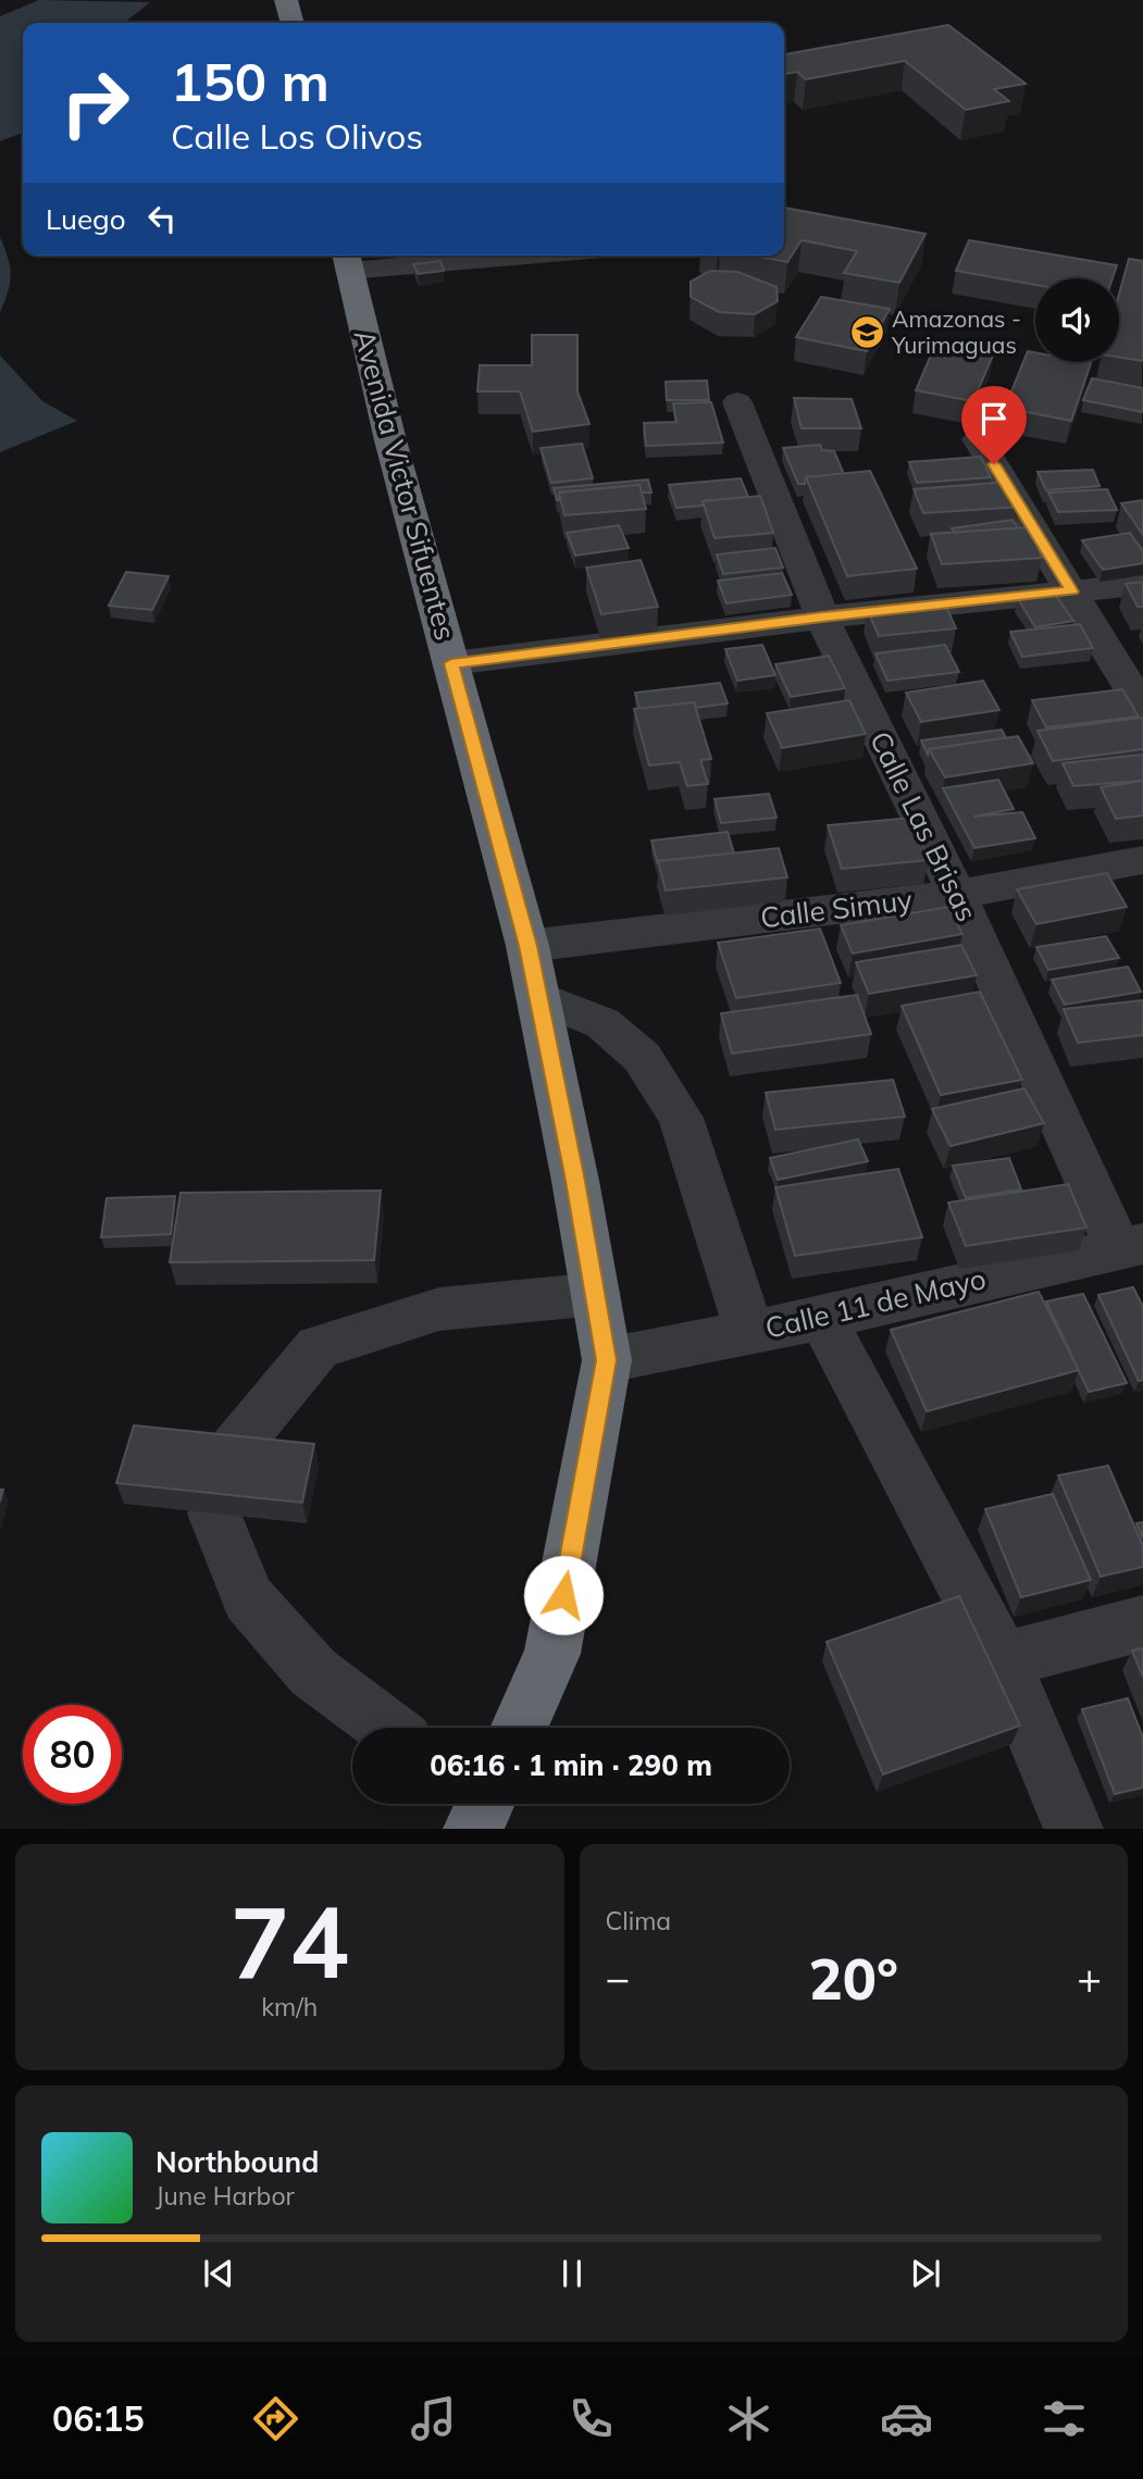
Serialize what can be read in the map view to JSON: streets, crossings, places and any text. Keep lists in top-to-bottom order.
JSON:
{
  "streets": {
    "highway": ["Avenida Victor Sifuentes"],
    "street": ["Calle Las Brisas", "Calle Simuy", "Calle 11 de Mayo"]
  },
  "crossings": [
    ["Avenida Victor Sifuentes", "Calle Simuy"],
    ["Avenida Victor Sifuentes", "Calle 11 de Mayo"],
    ["Calle Las Brisas", "Calle Simuy"],
    ["Calle Las Brisas", "Calle 11 de Mayo"]
  ],
  "places": {
    "school or university": ["Amazonas - Yurimaguas"]
  },
  "page": {
    "turn": ["150 m", "Calle Los Olivos"],
    "then": "Luego",
    "limit": "80",
    "trip": "06:16 · 1 min · 290 m",
    "tile": [
      ["74", "km/h"],
      "Clima"
    ],
    "heat": ["−", "20°", "+"],
    "song": ["Northbound", "June Harbor"],
    "tabs": "06:15"
  }
}
